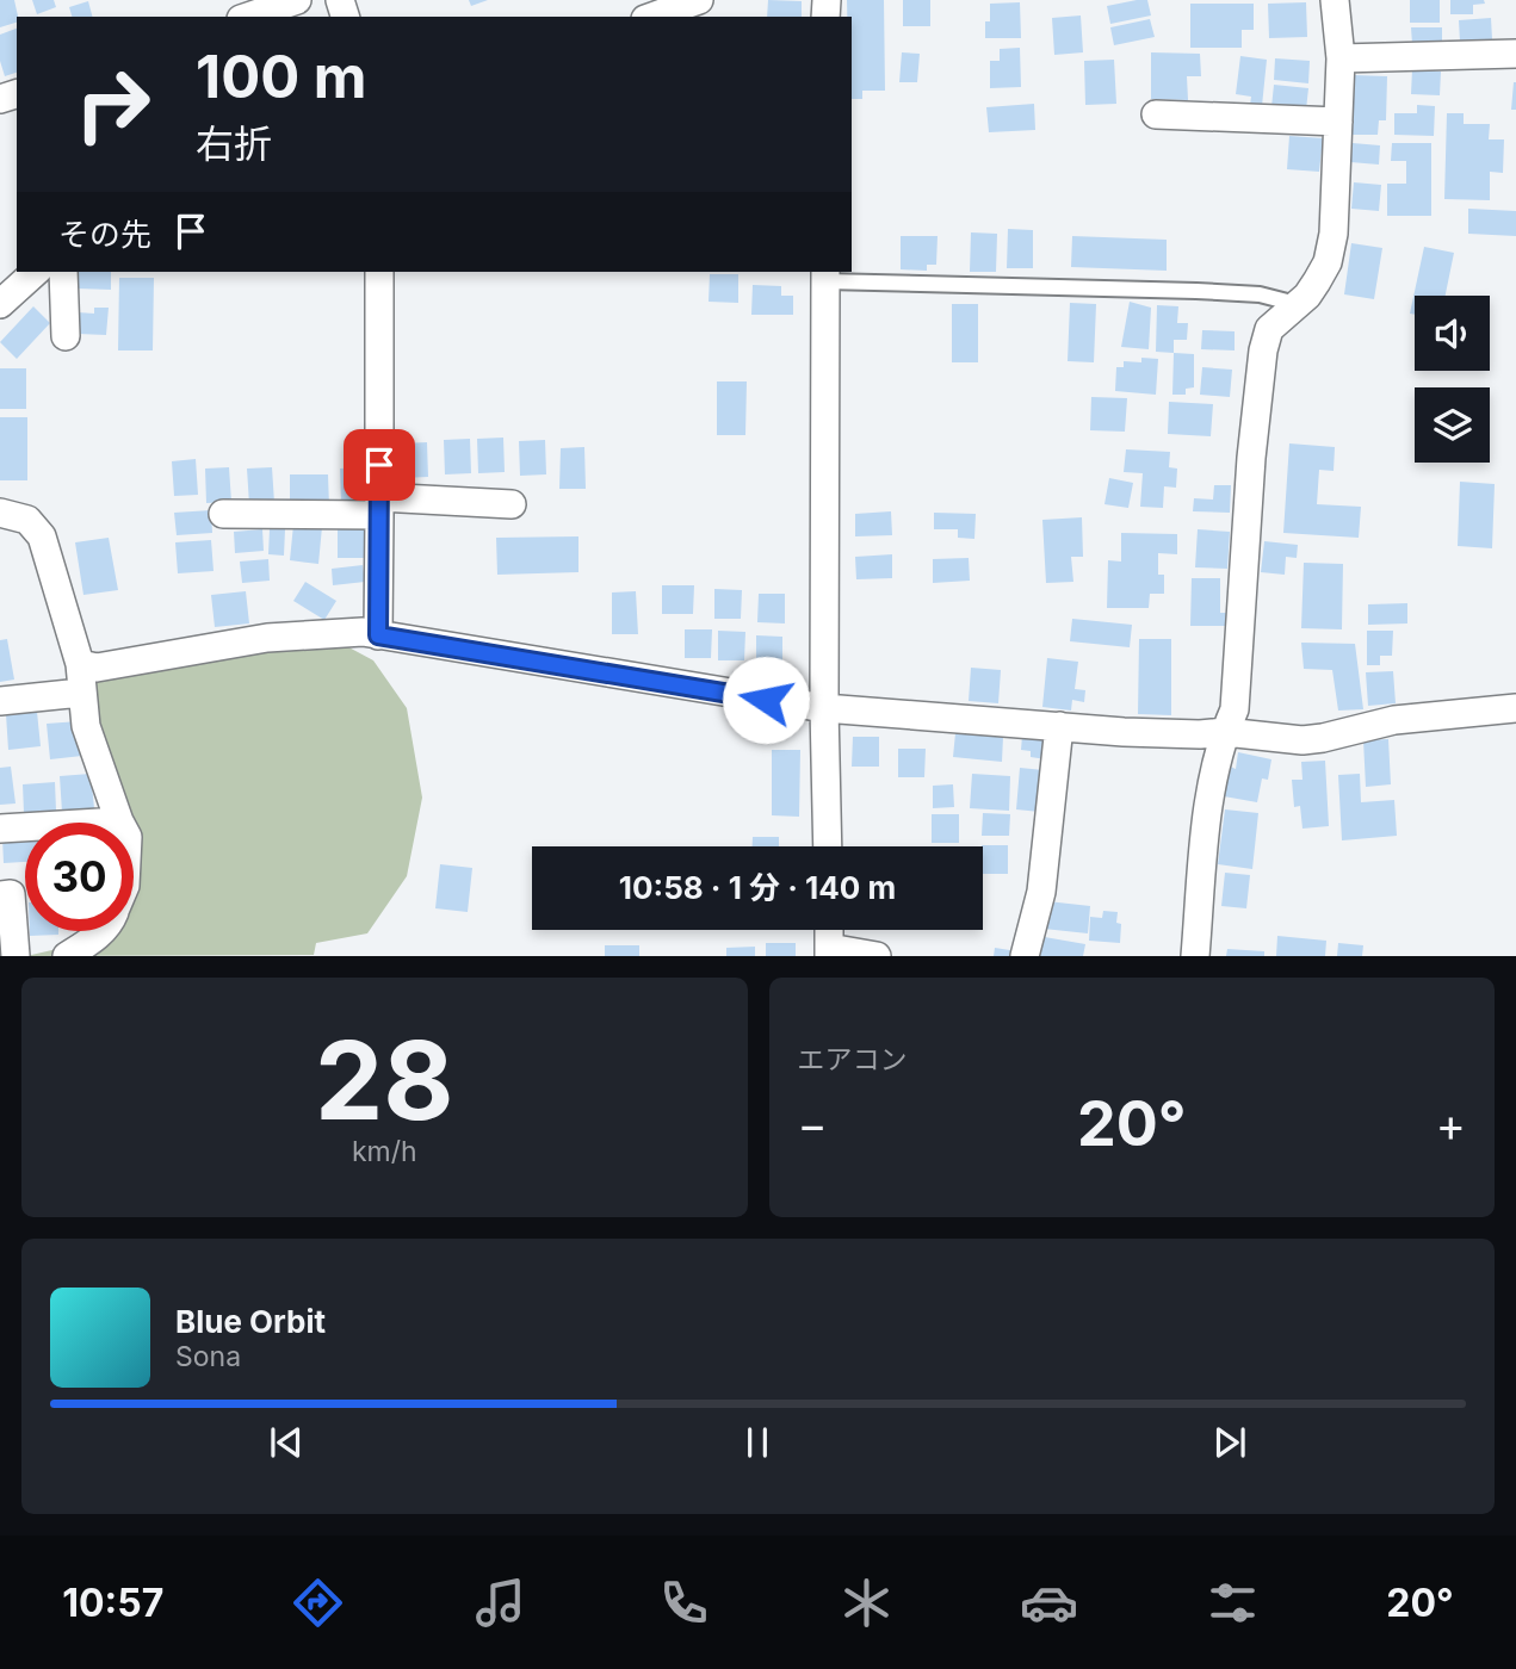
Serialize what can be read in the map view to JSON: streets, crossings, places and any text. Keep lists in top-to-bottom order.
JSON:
{
  "page": {
    "turn": ["100 m", "右折"],
    "then": "その先",
    "limit": "30",
    "trip": "10:58 · 1 分 · 140 m",
    "tile": [
      ["28", "km/h"],
      "エアコン"
    ],
    "heat": ["−", "20°", "+"],
    "song": ["Blue Orbit", "Sona"],
    "tabs": ["10:57", "20°"]
  }
}
